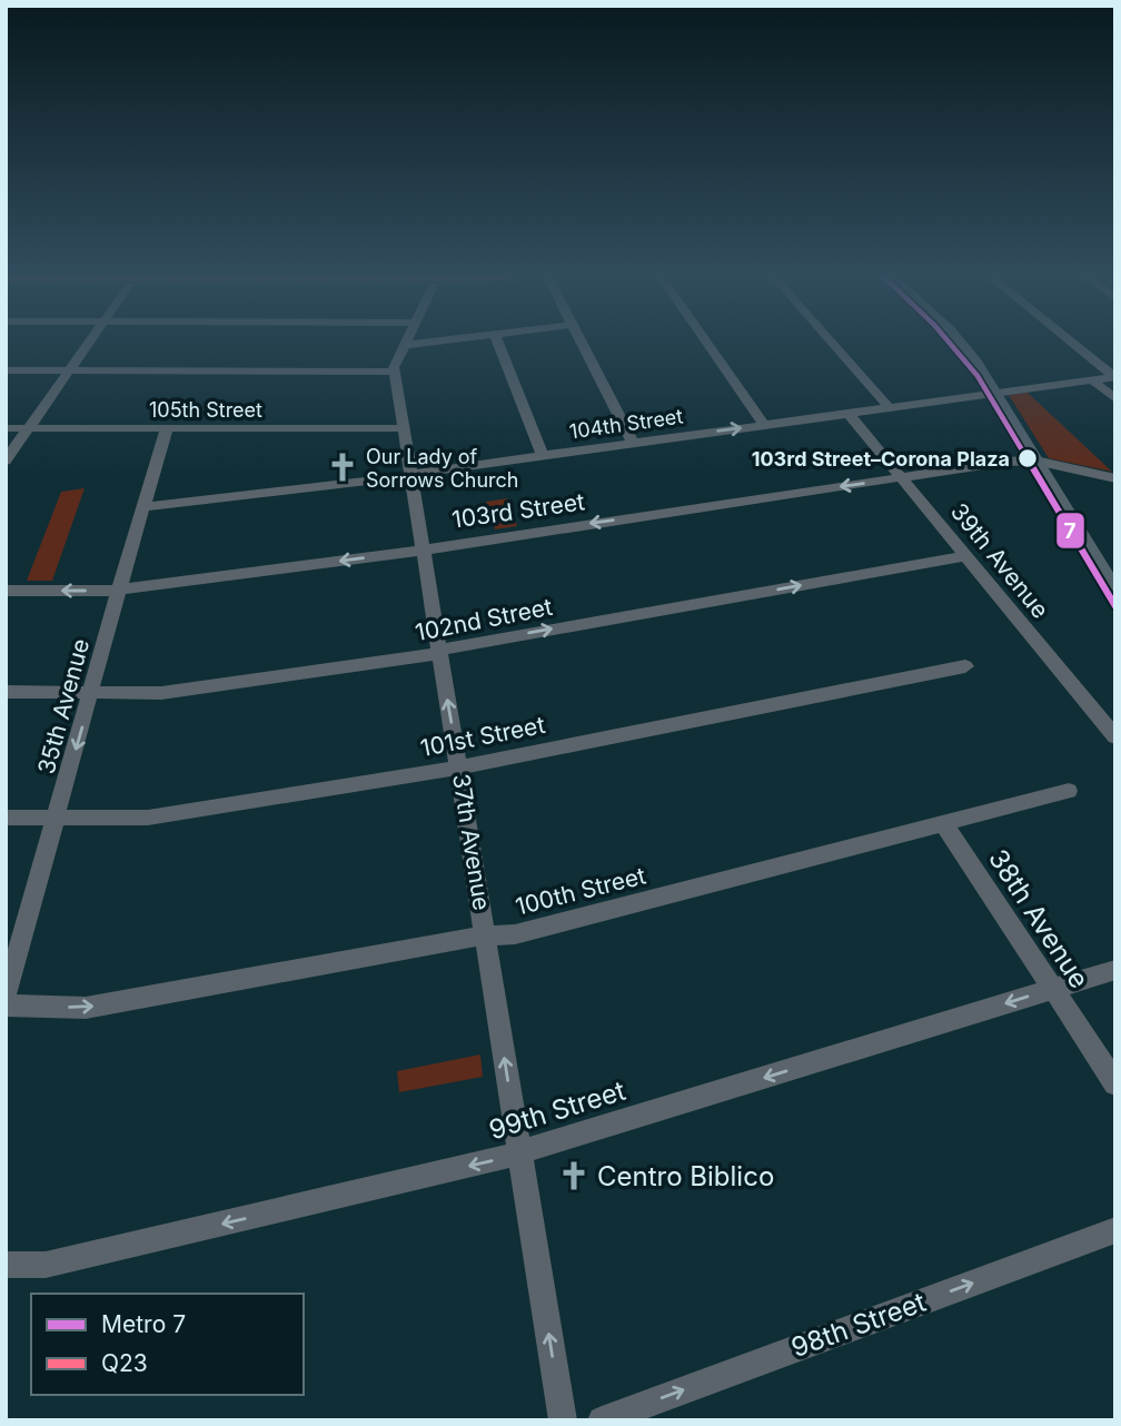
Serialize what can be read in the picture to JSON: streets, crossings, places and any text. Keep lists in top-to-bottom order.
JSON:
{
  "streets": {
    "street": [
      "105th Street",
      "104th Street",
      "103rd Street",
      "39th Avenue",
      "102nd Street",
      "35th Avenue",
      "101st Street",
      "37th Avenue",
      "100th Street",
      "38th Avenue",
      "99th Street",
      "98th Street"
    ]
  },
  "crossings": [
    ["105th Street", "35th Avenue"],
    ["105th Street", "37th Avenue"],
    ["104th Street", "39th Avenue"],
    ["104th Street", "35th Avenue"],
    ["104th Street", "37th Avenue"],
    ["103rd Street", "39th Avenue"],
    ["103rd Street", "35th Avenue"],
    ["103rd Street", "37th Avenue"],
    ["39th Avenue", "102nd Street"],
    ["102nd Street", "35th Avenue"],
    ["102nd Street", "37th Avenue"],
    ["35th Avenue", "101st Street"],
    ["101st Street", "37th Avenue"],
    ["37th Avenue", "100th Street"],
    ["37th Avenue", "99th Street"],
    ["100th Street", "38th Avenue"],
    ["38th Avenue", "99th Street"]
  ],
  "one_way": [
    "103rd Street",
    "102nd Street",
    "37th Avenue",
    "100th Street",
    "99th Street",
    "98th Street"
  ],
  "places": {
    "other": ["103rd Street–Corona Plaza"],
    "church": ["Our Lady of Sorrows Church", "Centro Biblico"]
  },
  "lines": ["metro line 7"],
  "legend": ["Metro 7", "Q23"]
}
